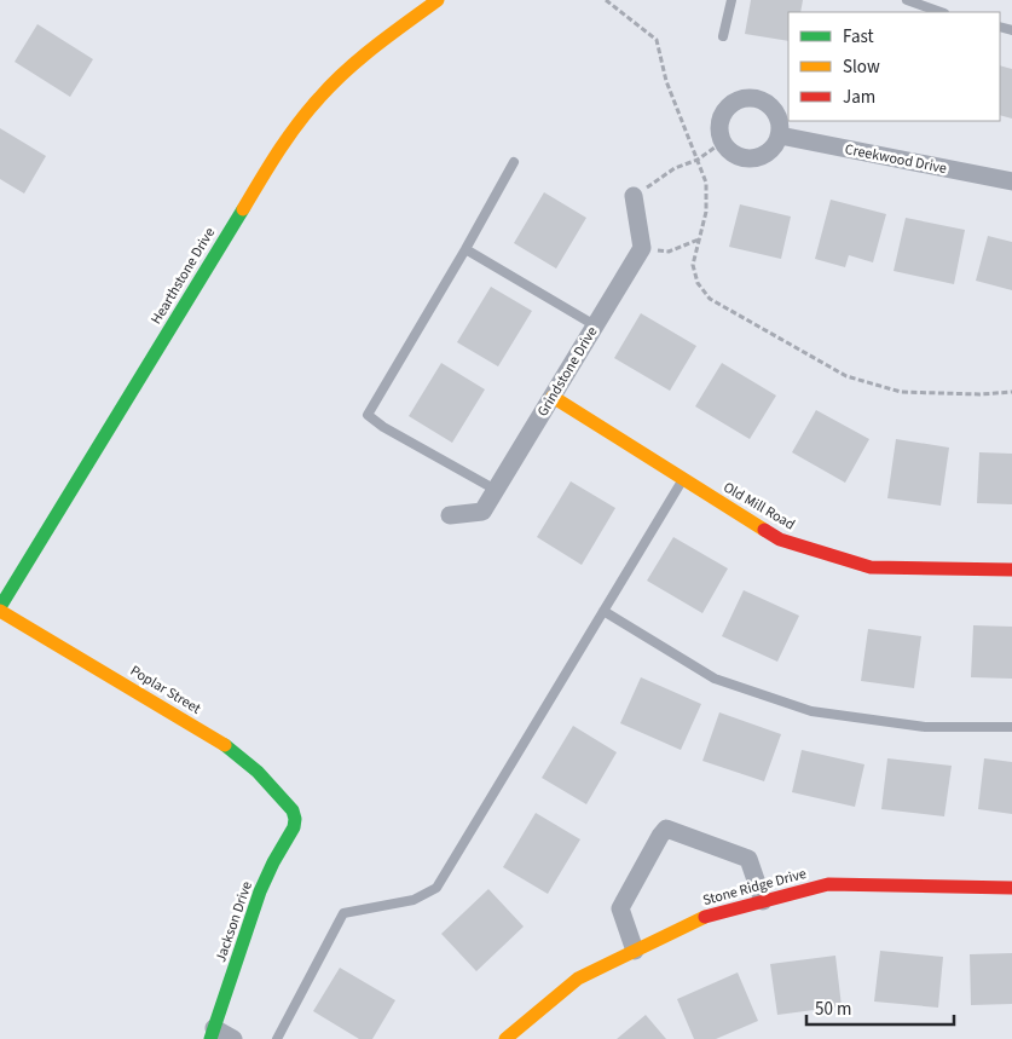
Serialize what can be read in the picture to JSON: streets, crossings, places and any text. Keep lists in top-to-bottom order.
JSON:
{
  "streets": {
    "street": [
      "Creekwood Drive",
      "Hearthstone Drive",
      "Grindstone Drive",
      "Old Mill Road",
      "Poplar Street",
      "Stone Ridge Drive",
      "Jackson Drive"
    ]
  },
  "crossings": [
    ["Hearthstone Drive", "Poplar Street"],
    ["Grindstone Drive", "Old Mill Road"],
    ["Poplar Street", "Jackson Drive"]
  ],
  "legend": ["Fast", "Slow", "Jam"],
  "scale_bar": "50 m"
}
